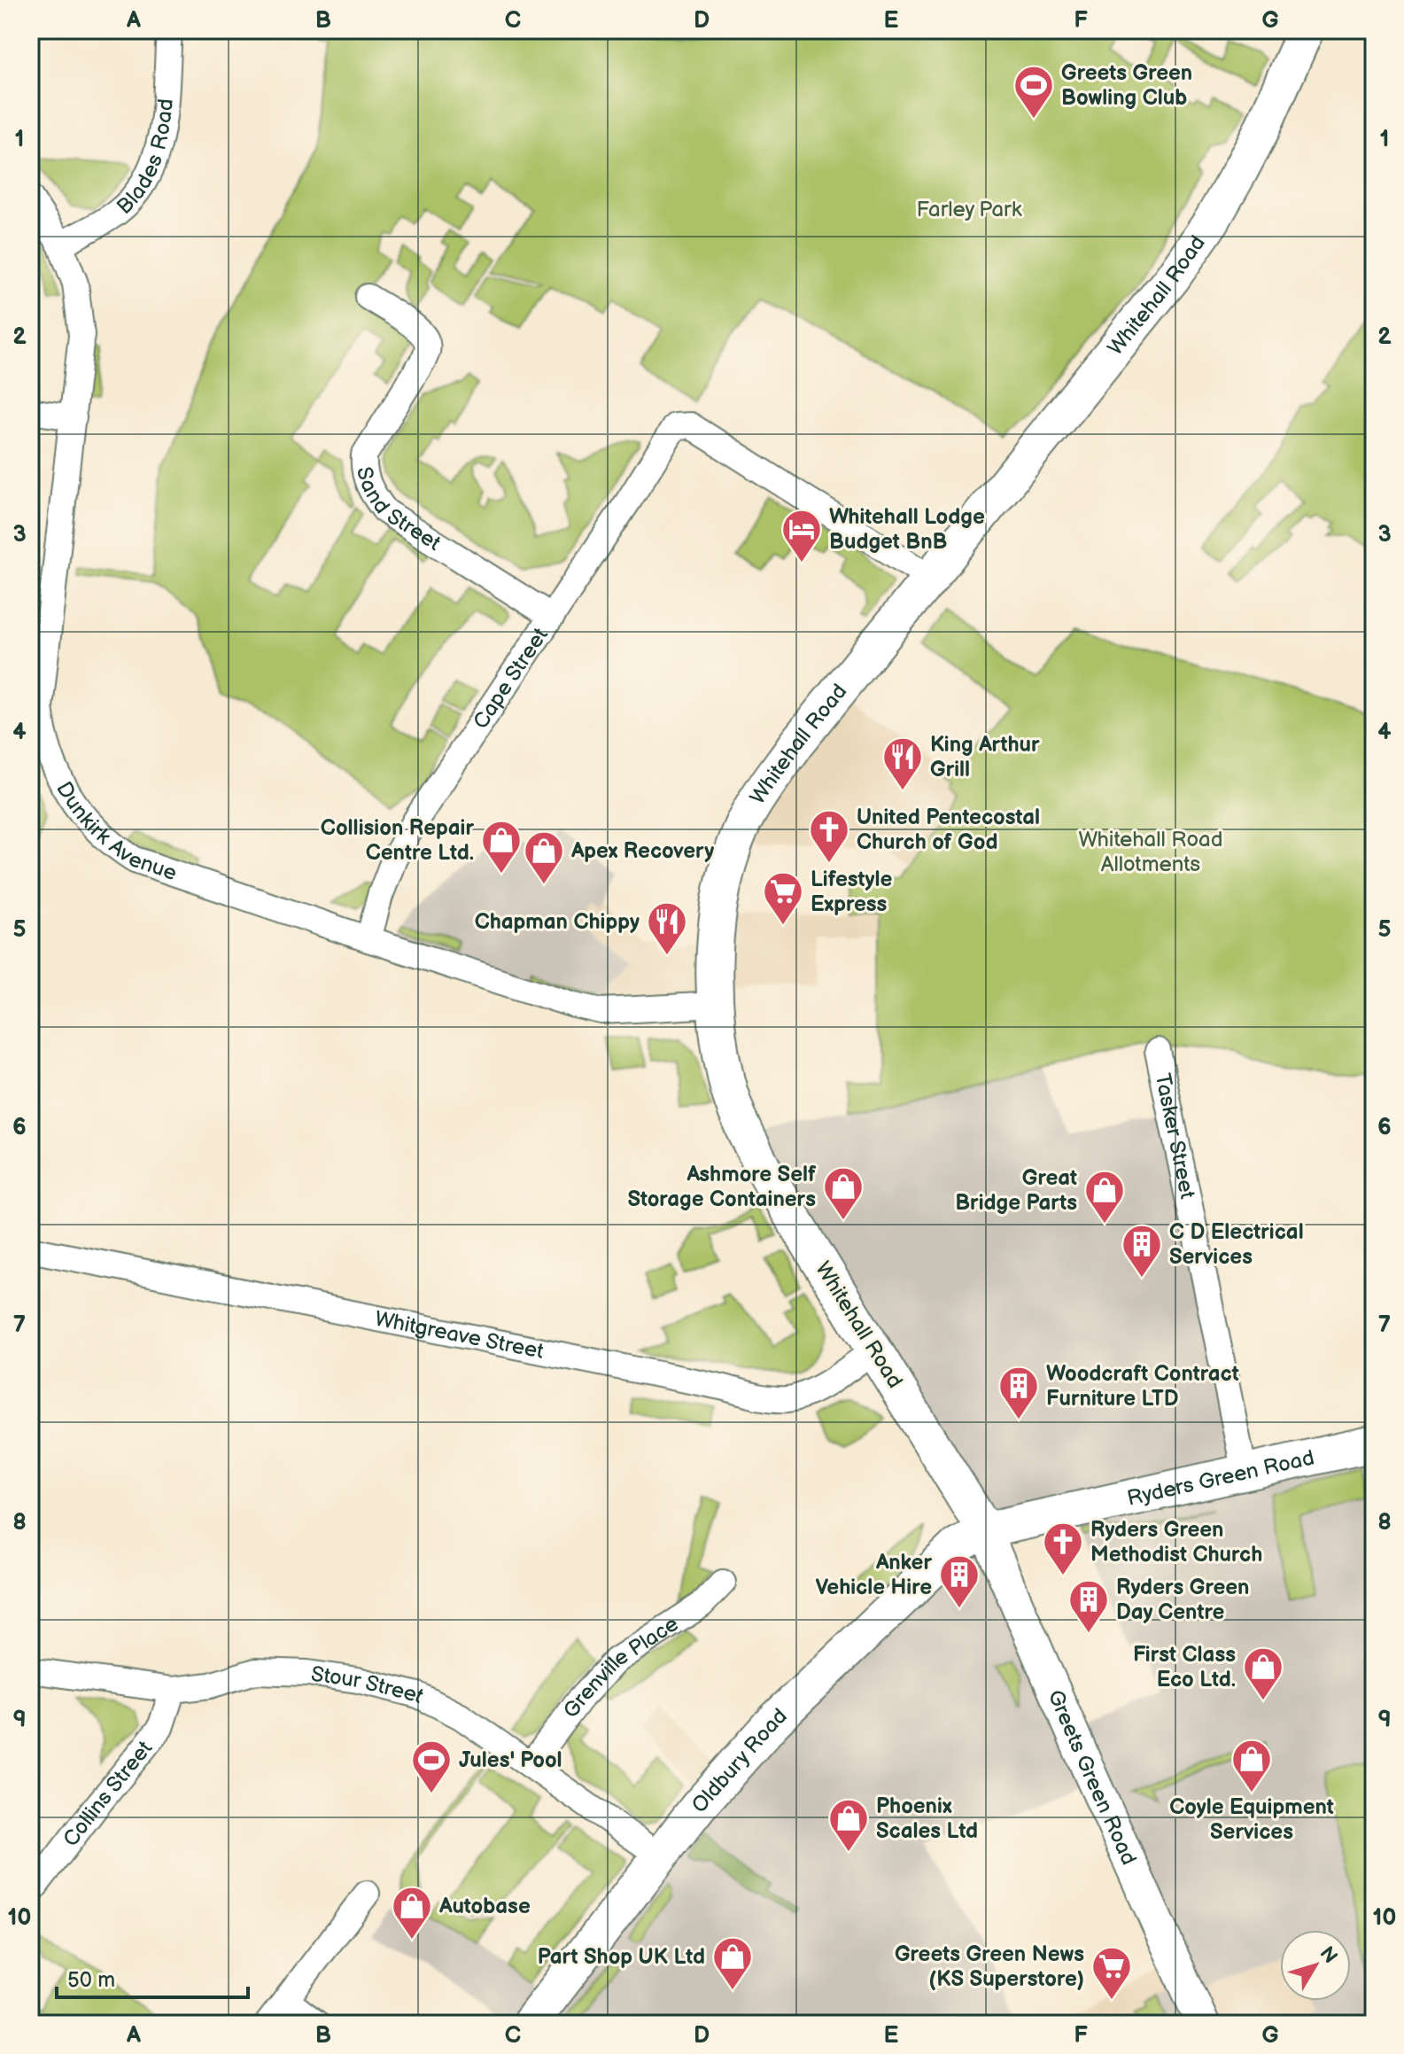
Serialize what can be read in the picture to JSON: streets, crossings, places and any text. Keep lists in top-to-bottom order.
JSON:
{
  "streets": {
    "main road": ["Whitehall Road", "Ryders Green Road", "Oldbury Road"],
    "street": [
      "Blades Road",
      "Sand Street",
      "Cape Street",
      "Dunkirk Avenue",
      "Tasker Street",
      "Whitgreave Street",
      "Grenville Place",
      "Stour Street",
      "Greets Green Road",
      "Collins Street"
    ]
  },
  "crossings": [
    ["Blades Road", "Dunkirk Avenue"],
    ["Whitehall Road", "Cape Street"],
    ["Whitehall Road", "Dunkirk Avenue"],
    ["Whitehall Road", "Whitgreave Street"],
    ["Whitehall Road", "Ryders Green Road"],
    ["Whitehall Road", "Oldbury Road"],
    ["Whitehall Road", "Greets Green Road"],
    ["Sand Street", "Cape Street"],
    ["Cape Street", "Dunkirk Avenue"],
    ["Tasker Street", "Ryders Green Road"],
    ["Ryders Green Road", "Oldbury Road"],
    ["Ryders Green Road", "Greets Green Road"],
    ["Grenville Place", "Stour Street"],
    ["Stour Street", "Oldbury Road"],
    ["Stour Street", "Collins Street"],
    ["Oldbury Road", "Greets Green Road"]
  ],
  "parks": ["Farley Park", "Whitehall Road Allotments"],
  "places": {
    "sports": ["Greets Green Bowling Club", "Jules' Pool"],
    "hotel": ["Whitehall Lodge Budget BnB"],
    "restaurant": ["King Arthur Grill", "Chapman Chippy"],
    "church": ["United Pentecostal Church of God", "Ryders Green Methodist Church"],
    "shop": [
      "Collision Repair Centre Ltd.",
      "Apex Recovery",
      "Ashmore Self Storage Containers",
      "Great Bridge Parts",
      "First Class Eco Ltd.",
      "Coyle Equipment Services",
      "Phoenix Scales Ltd",
      "Autobase",
      "Part Shop UK Ltd"
    ],
    "supermarket": ["Lifestyle Express", "Greets Green News (KS Superstore)"],
    "building": [
      "C D Electrical Services",
      "Woodcraft Contract Furniture LTD",
      "Anker Vehicle Hire",
      "Ryders Green Day Centre"
    ]
  },
  "scale_bar": "50 m",
  "north": "top right",
  "grid": {
    "columns": [
      "A",
      "B",
      "C",
      "D",
      "E",
      "F",
      "G"
    ],
    "rows": [
      "1",
      "2",
      "3",
      "4",
      "5",
      "6",
      "7",
      "8",
      "9",
      "10"
    ]
  }
}
